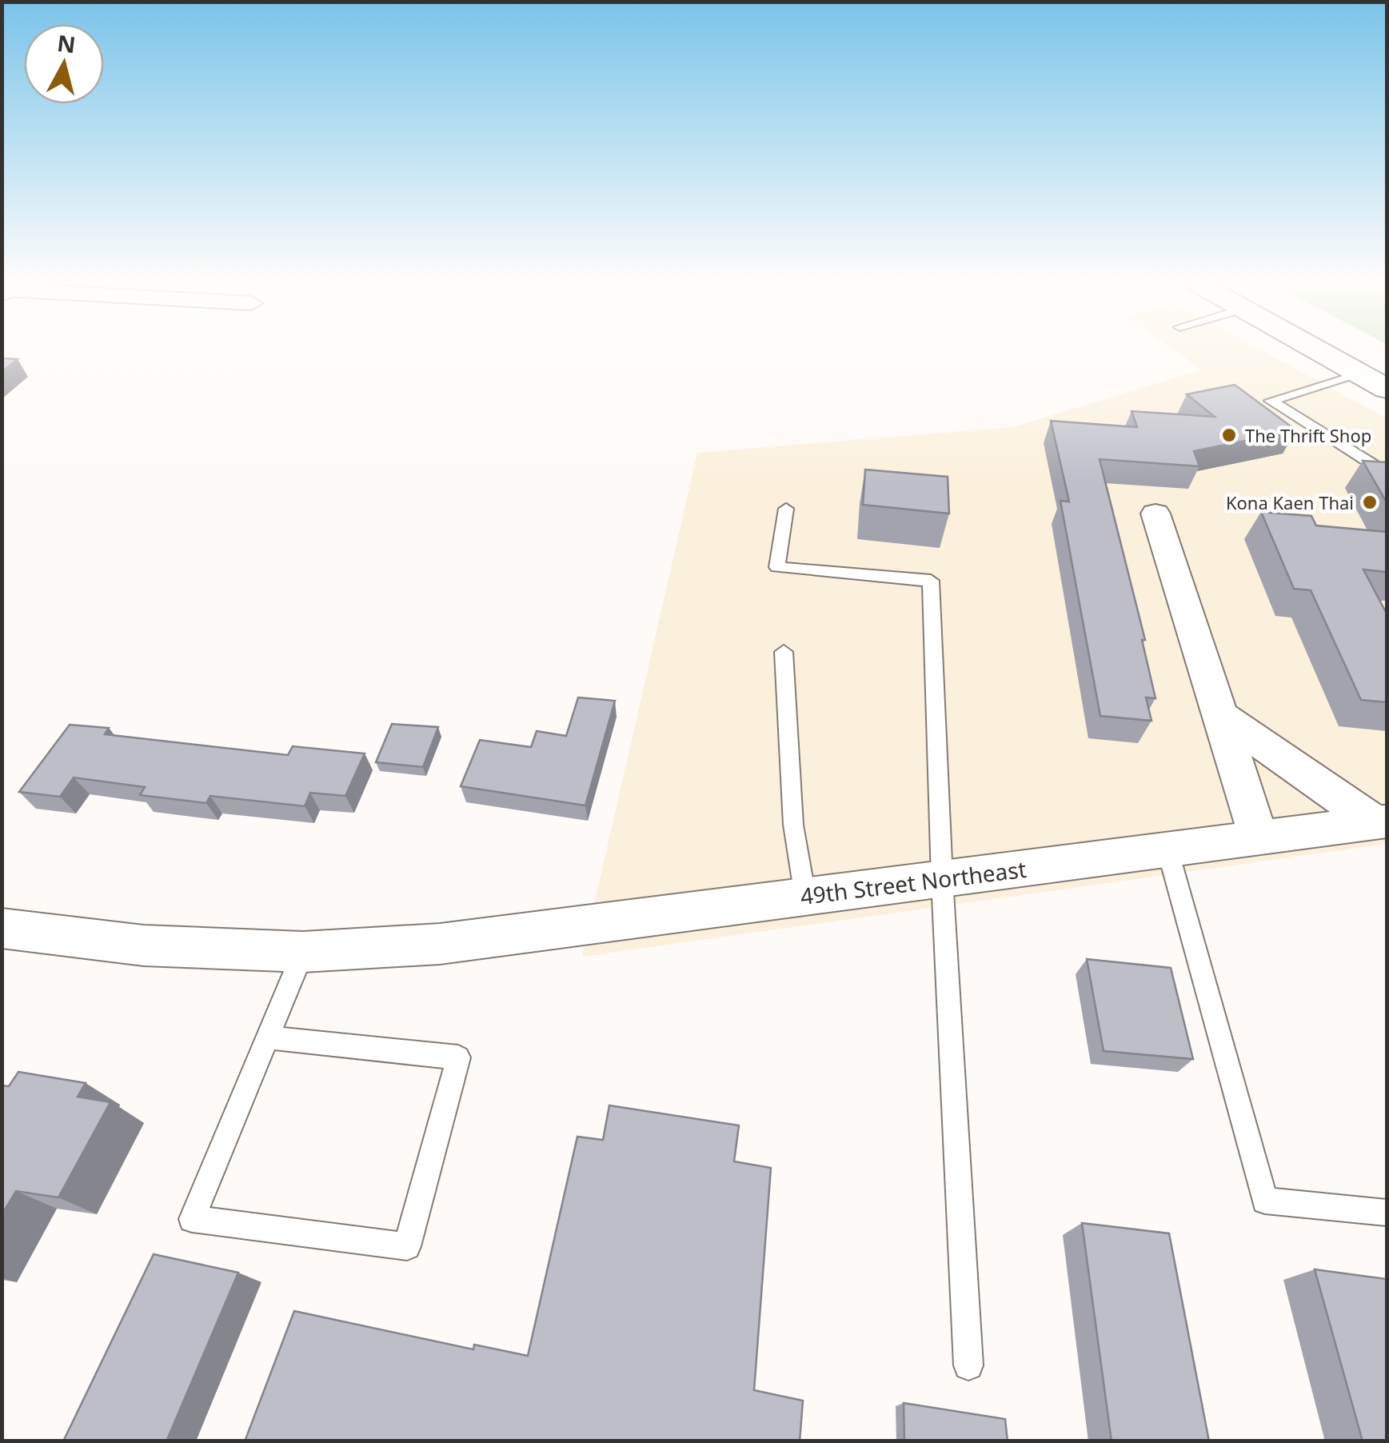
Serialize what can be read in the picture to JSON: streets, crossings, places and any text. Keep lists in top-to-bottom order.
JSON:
{
  "streets": {
    "street": ["49th Street Northeast"]
  },
  "places": ["The Thrift Shop", "Kona Kaen Thai"],
  "north": "top"
}
